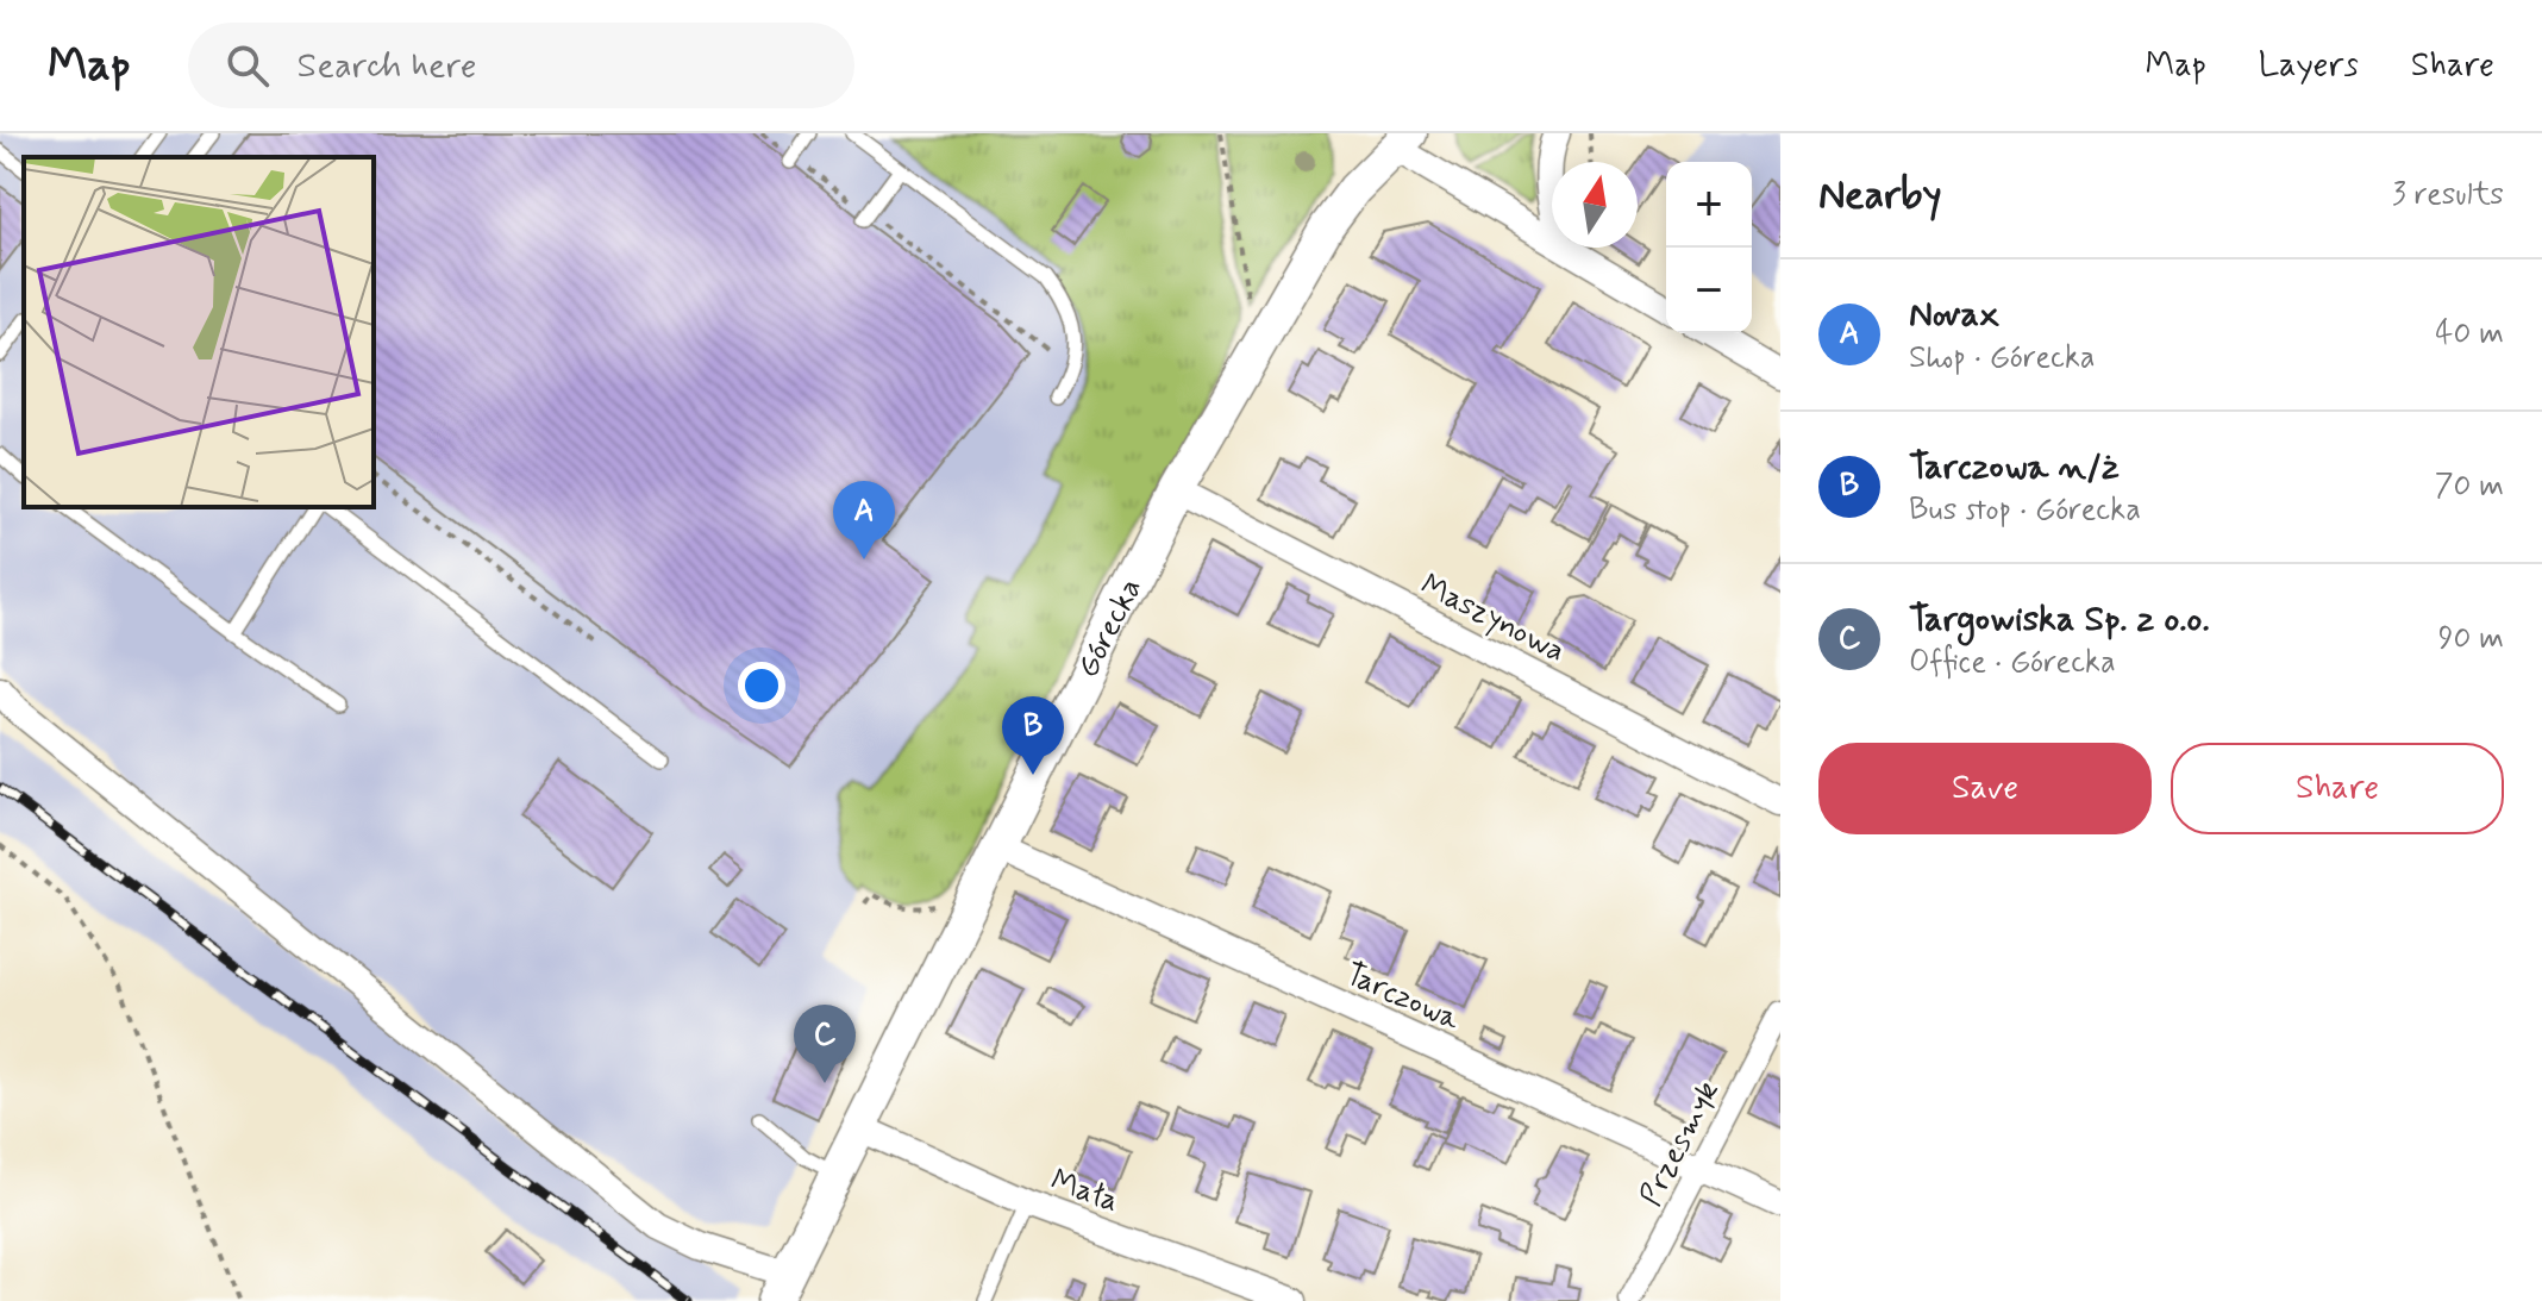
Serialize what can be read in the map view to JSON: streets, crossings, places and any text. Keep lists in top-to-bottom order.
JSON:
{
  "streets": {
    "street": [
      "Maszynowa",
      "Górecka",
      "Tarczowa",
      "Przesmyk",
      "Mała"
    ]
  },
  "crossings": [
    ["Maszynowa", "Górecka"],
    ["Górecka", "Tarczowa"],
    ["Górecka", "Mała"],
    ["Tarczowa", "Przesmyk"]
  ],
  "north": "top",
  "page": {
    "header": "Map",
    "search": "Search here",
    "nav": ["Map", "Layers", "Share"],
    "heading": ["Nearby", "3 results"],
    "map_buttons": ["+", "−"],
    "list": [
      {
        "mark": "A",
        "name": "Novax",
        "note": "Shop · Górecka",
        "value": "40 m"
      },
      {
        "mark": "B",
        "name": "Tarczowa n/ż",
        "note": "Bus stop · Górecka",
        "value": "70 m"
      },
      {
        "mark": "C",
        "name": "Targowiska Sp. z o.o.",
        "note": "Office · Górecka",
        "value": "90 m"
      }
    ],
    "pins": ["A", "B", "C"],
    "buttons": ["Save", "Share"]
  }
}
